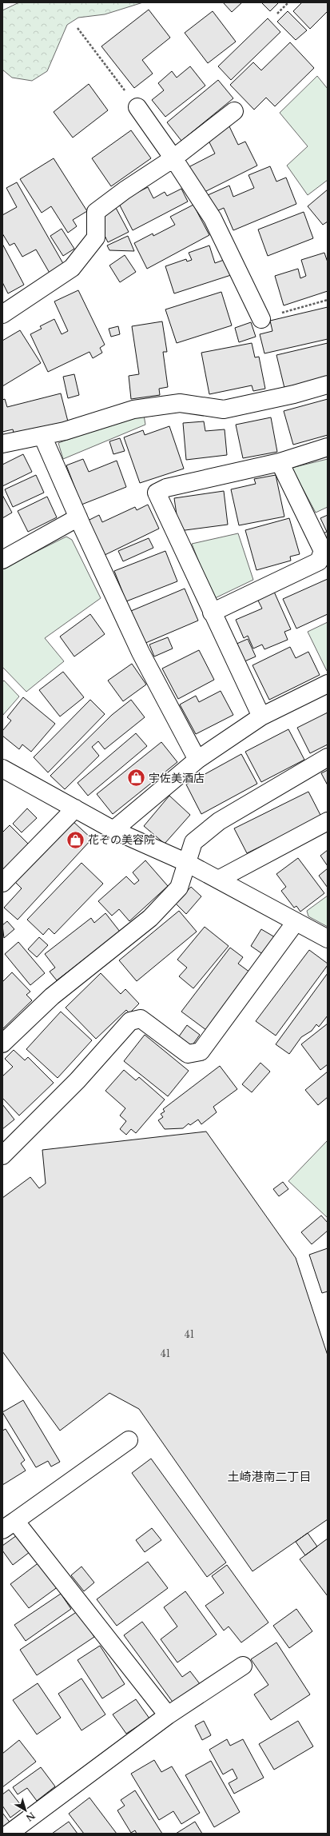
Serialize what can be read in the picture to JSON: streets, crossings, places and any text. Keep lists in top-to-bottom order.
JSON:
{
  "districts": ["土崎港南二丁目"],
  "places": {
    "shop": ["宇佐美酒店", "花ぞの美容院"]
  },
  "house_numbers": ["41", "41"],
  "north": "bottom right"
}
